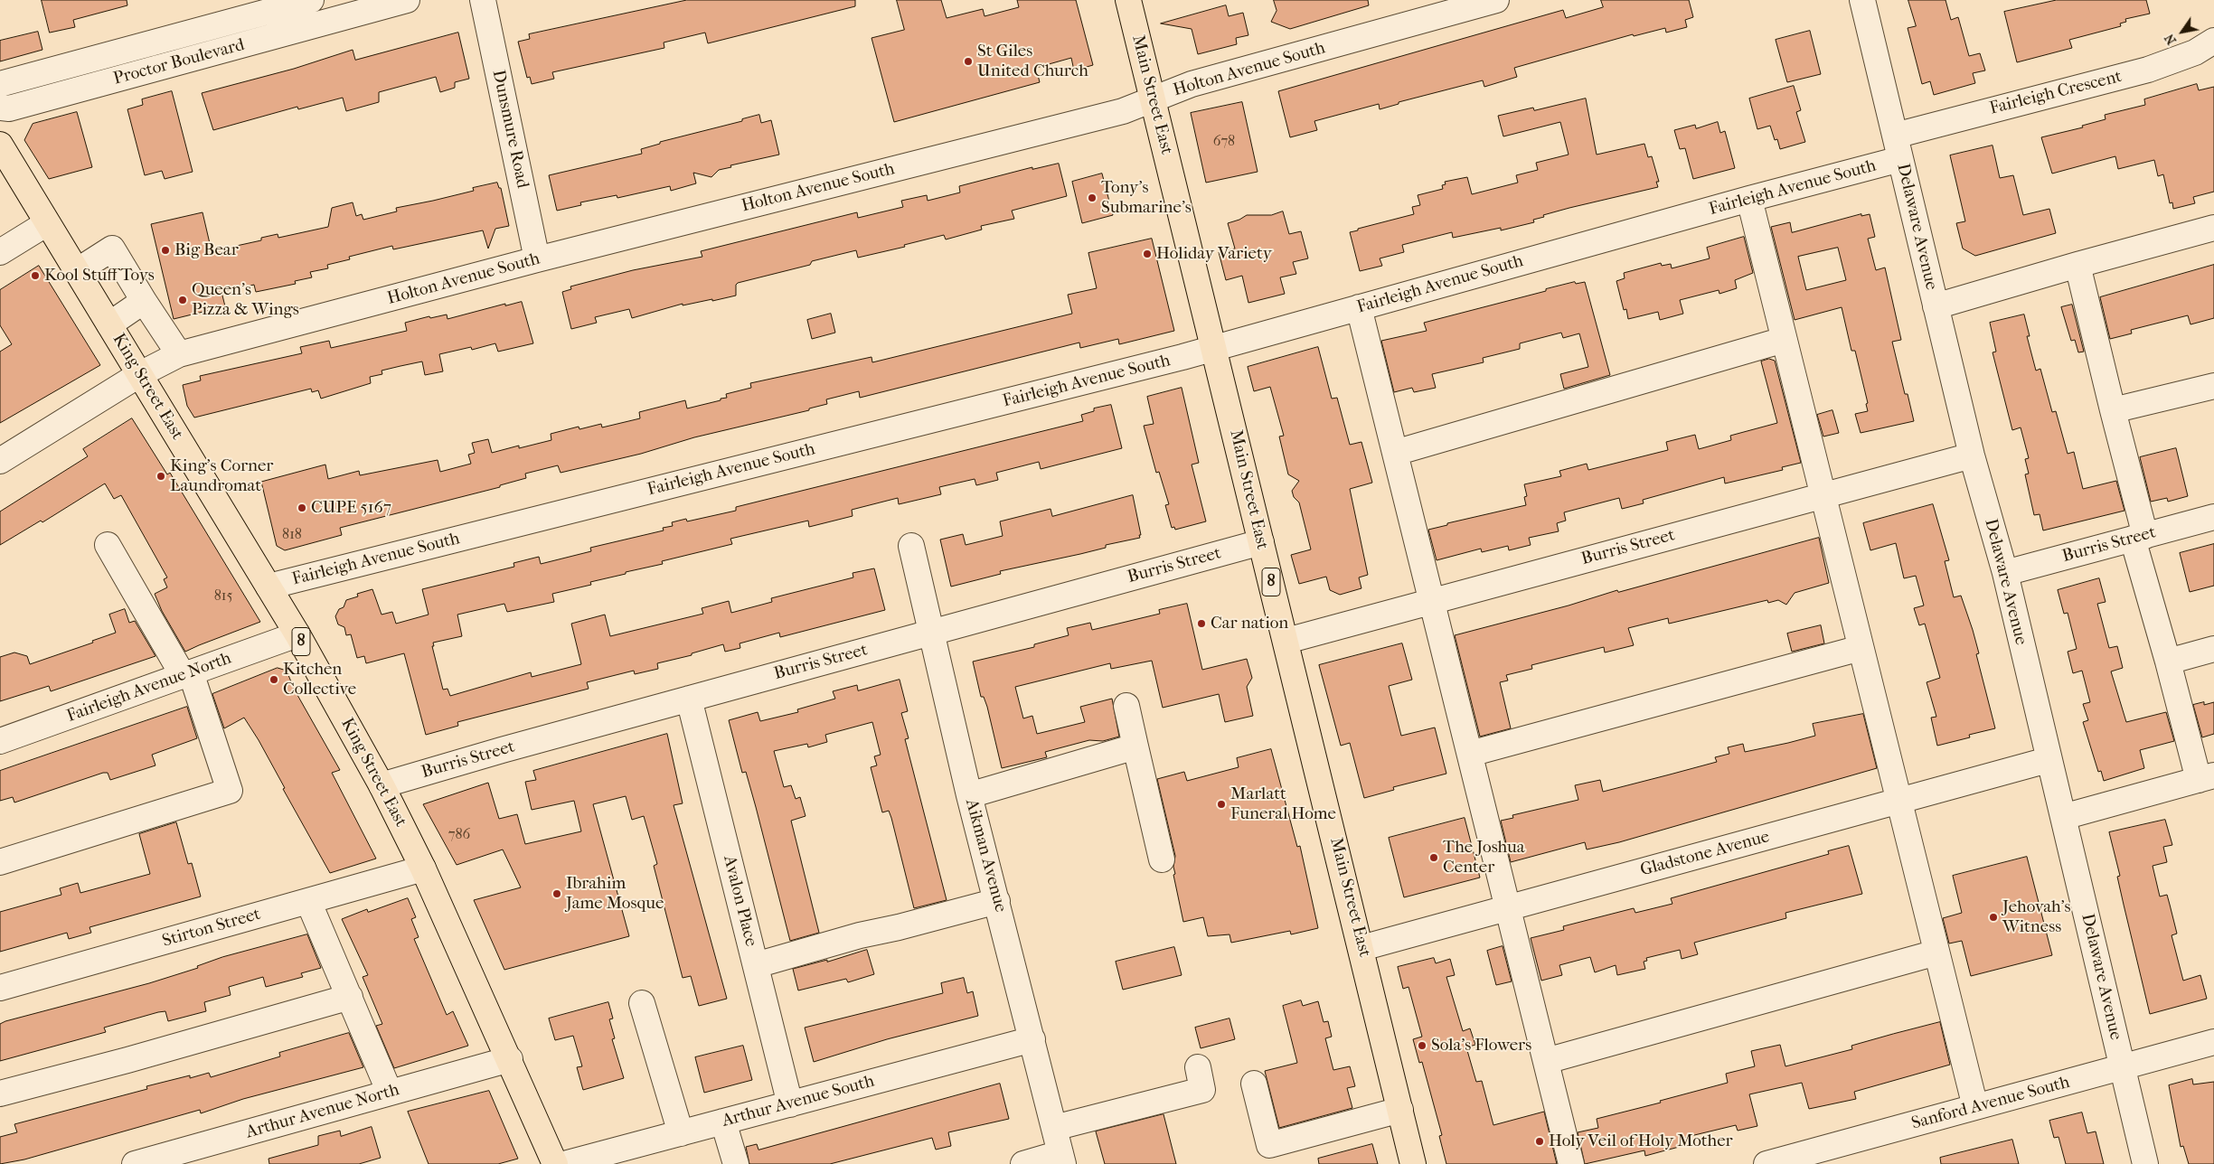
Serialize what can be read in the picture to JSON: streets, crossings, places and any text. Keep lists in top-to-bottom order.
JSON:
{
  "streets": {
    "main road": ["Main Street East", "King Street East", "8"],
    "street": [
      "Proctor Boulevard",
      "Holton Avenue South",
      "Fairleigh Crescent",
      "Dunsmure Road",
      "Fairleigh Avenue South",
      "Delaware Avenue",
      "Burris Street",
      "Fairleigh Avenue North",
      "Gladstone Avenue",
      "Aikman Avenue",
      "Avalon Place",
      "Stirton Street",
      "Arthur Avenue South",
      "Sanford Avenue South",
      "Arthur Avenue North"
    ]
  },
  "crossings": [
    ["Holton Avenue South", "Main Street East"],
    ["Holton Avenue South", "Dunsmure Road"],
    ["Holton Avenue South", "King Street East"],
    ["Fairleigh Crescent", "Delaware Avenue"],
    ["Main Street East", "Fairleigh Avenue South"],
    ["Main Street East", "Burris Street"],
    ["Main Street East", "Gladstone Avenue"],
    ["Fairleigh Avenue South", "Delaware Avenue"],
    ["Fairleigh Avenue South", "King Street East"],
    ["Delaware Avenue", "Burris Street"],
    ["Delaware Avenue", "Gladstone Avenue"],
    ["Delaware Avenue", "Sanford Avenue South"],
    ["King Street East", "Burris Street"],
    ["King Street East", "Fairleigh Avenue North"],
    ["King Street East", "Stirton Street"],
    ["King Street East", "Arthur Avenue North"],
    ["Burris Street", "Aikman Avenue"],
    ["Burris Street", "Avalon Place"],
    ["Aikman Avenue", "Arthur Avenue South"],
    ["Avalon Place", "Arthur Avenue South"]
  ],
  "places": [
    "St Giles United Church",
    "Tony's Submarine's",
    "Big Bear",
    "Holiday Variety",
    "Kool Stuff Toys",
    "Queen's Pizza & Wings",
    "King's Corner Laundromat",
    "CUPE 5167",
    "Car nation",
    "Kitchen Collective",
    "Marlatt Funeral Home",
    "The Joshua Center",
    "Ibrahim Jame Mosque",
    "Jehovah's Witness",
    "Sola's Flowers",
    "Holy Veil of Holy Mother"
  ],
  "house_numbers": [
    "678",
    "818",
    "815",
    "786"
  ],
  "north": "bottom left"
}
